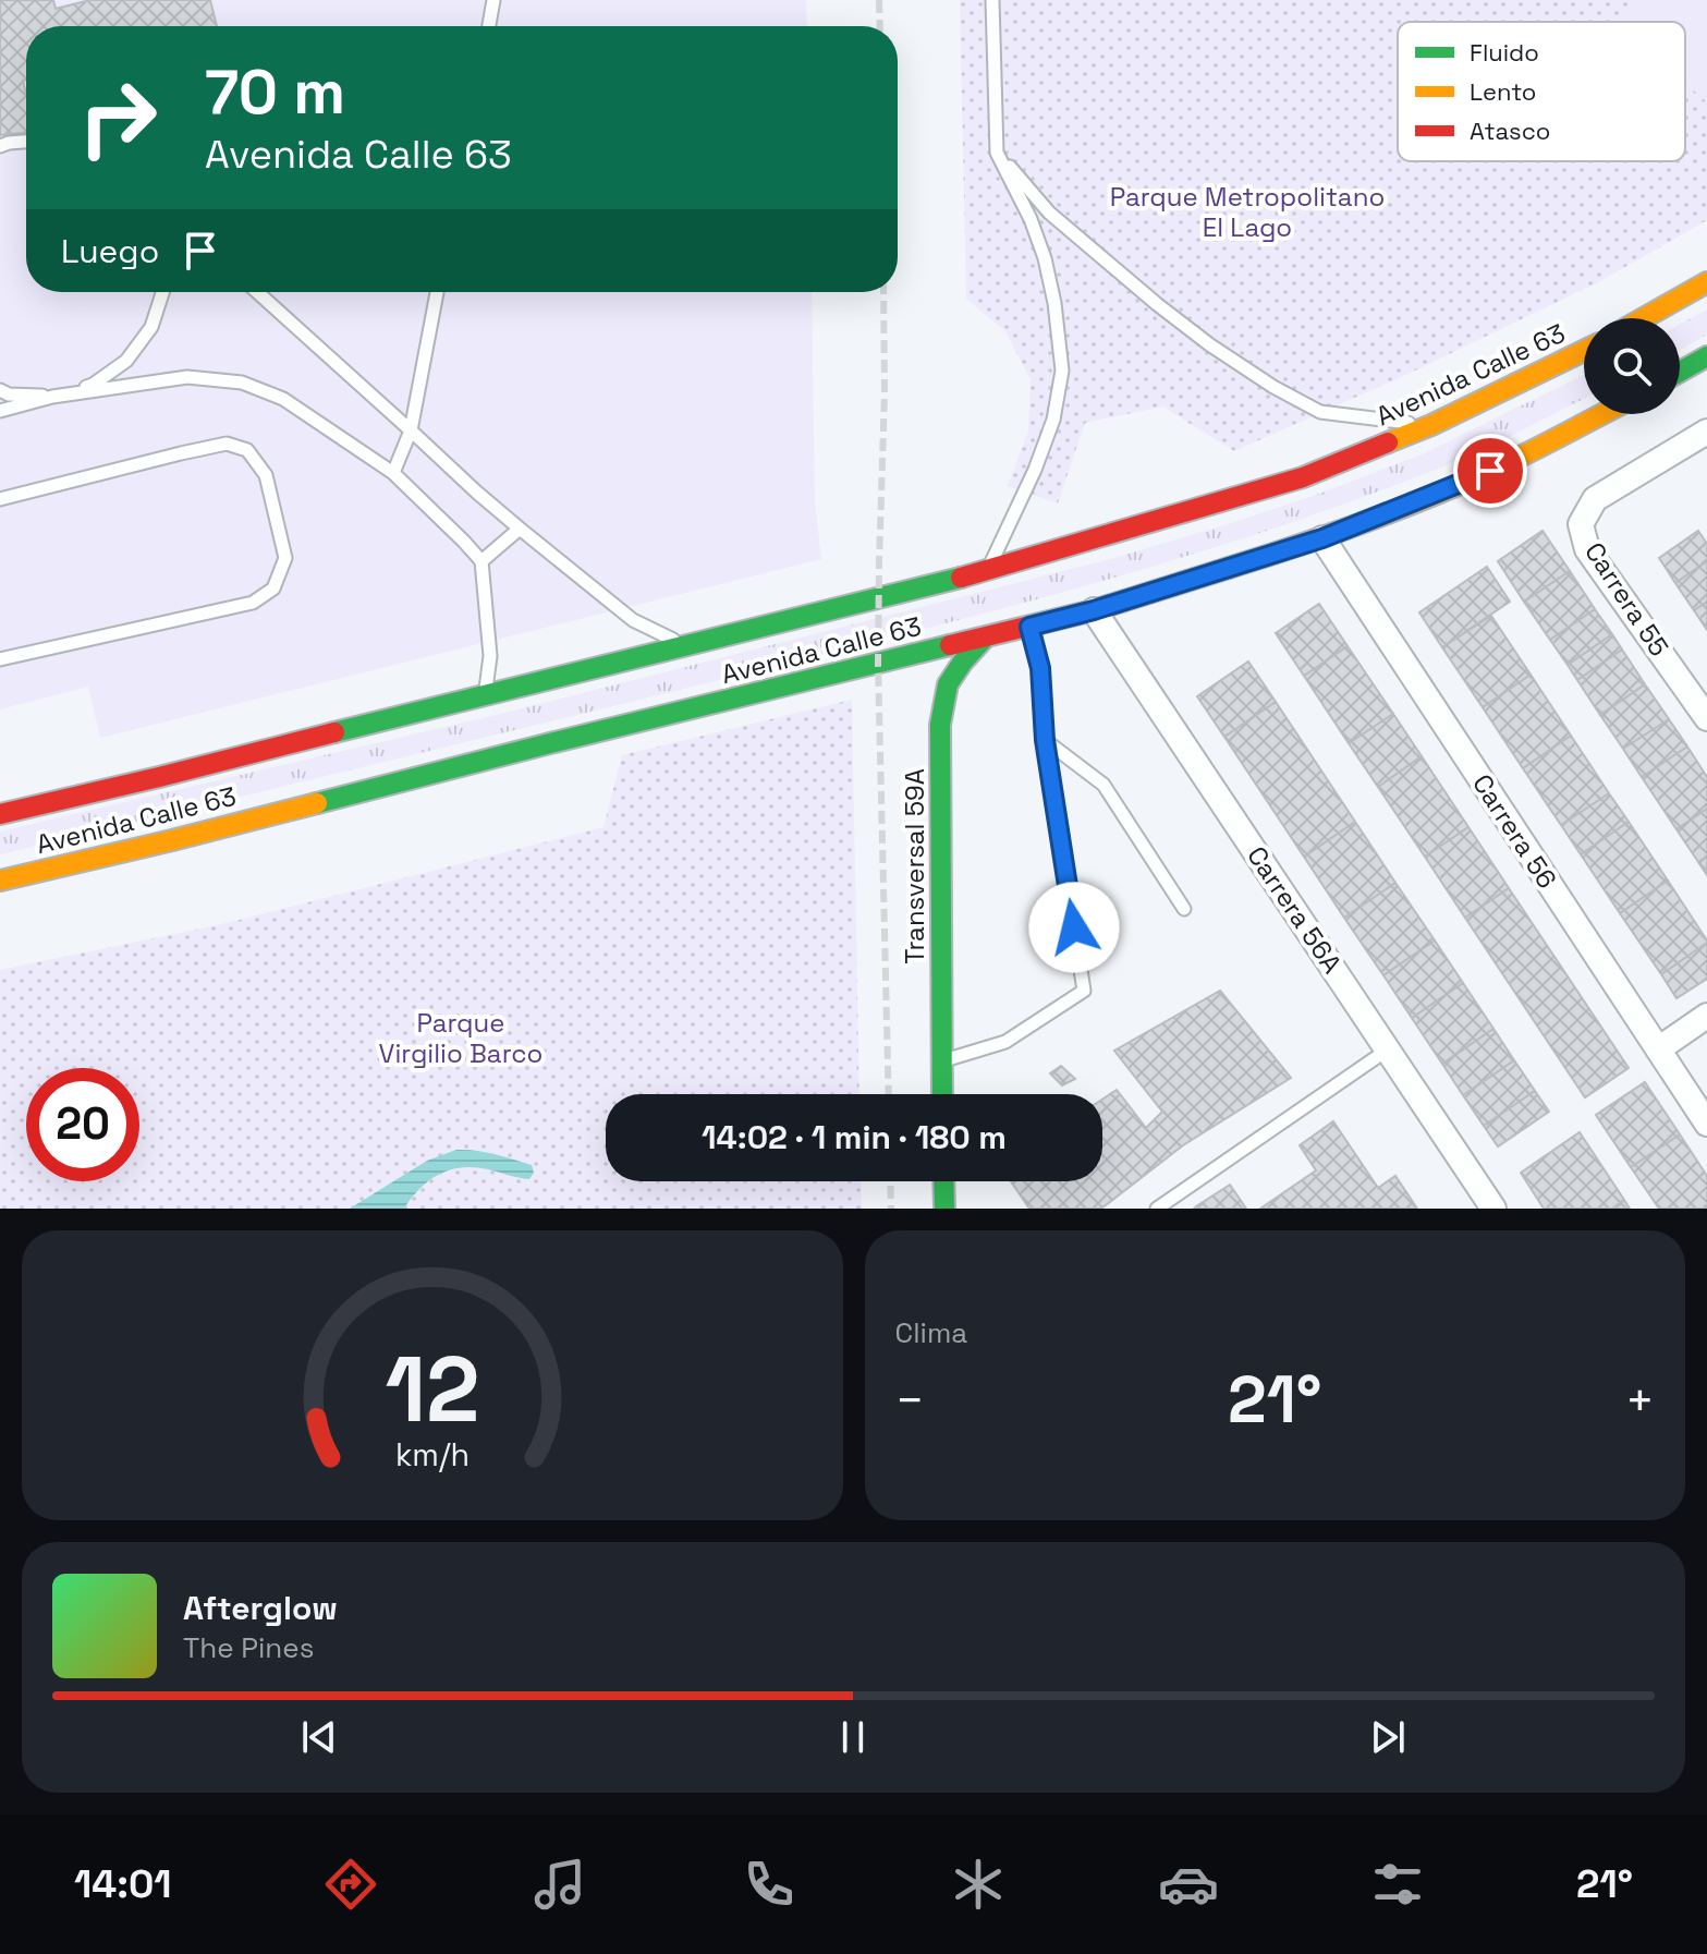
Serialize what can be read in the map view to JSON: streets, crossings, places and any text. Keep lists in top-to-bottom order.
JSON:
{
  "streets": {
    "main road": ["Avenida Calle 63", "Transversal 59A"],
    "street": ["Carrera 55", "Carrera 56", "Carrera 56A"]
  },
  "crossings": [
    ["Avenida Calle 63", "Carrera 56"],
    ["Avenida Calle 63", "Transversal 59A"],
    ["Avenida Calle 63", "Carrera 56A"]
  ],
  "parks": ["Parque Metropolitano El Lago", "Parque Virgilio Barco"],
  "legend": ["Fluido", "Lento", "Atasco"],
  "page": {
    "turn": ["70 m", "Avenida Calle 63"],
    "then": "Luego",
    "limit": "20",
    "trip": "14:02 · 1 min · 180 m",
    "tile": "Clima",
    "heat": ["−", "21°", "+"],
    "song": ["Afterglow", "The Pines"],
    "tabs": ["14:01", "21°"],
    "gauge": ["12", "km/h"]
  }
}
